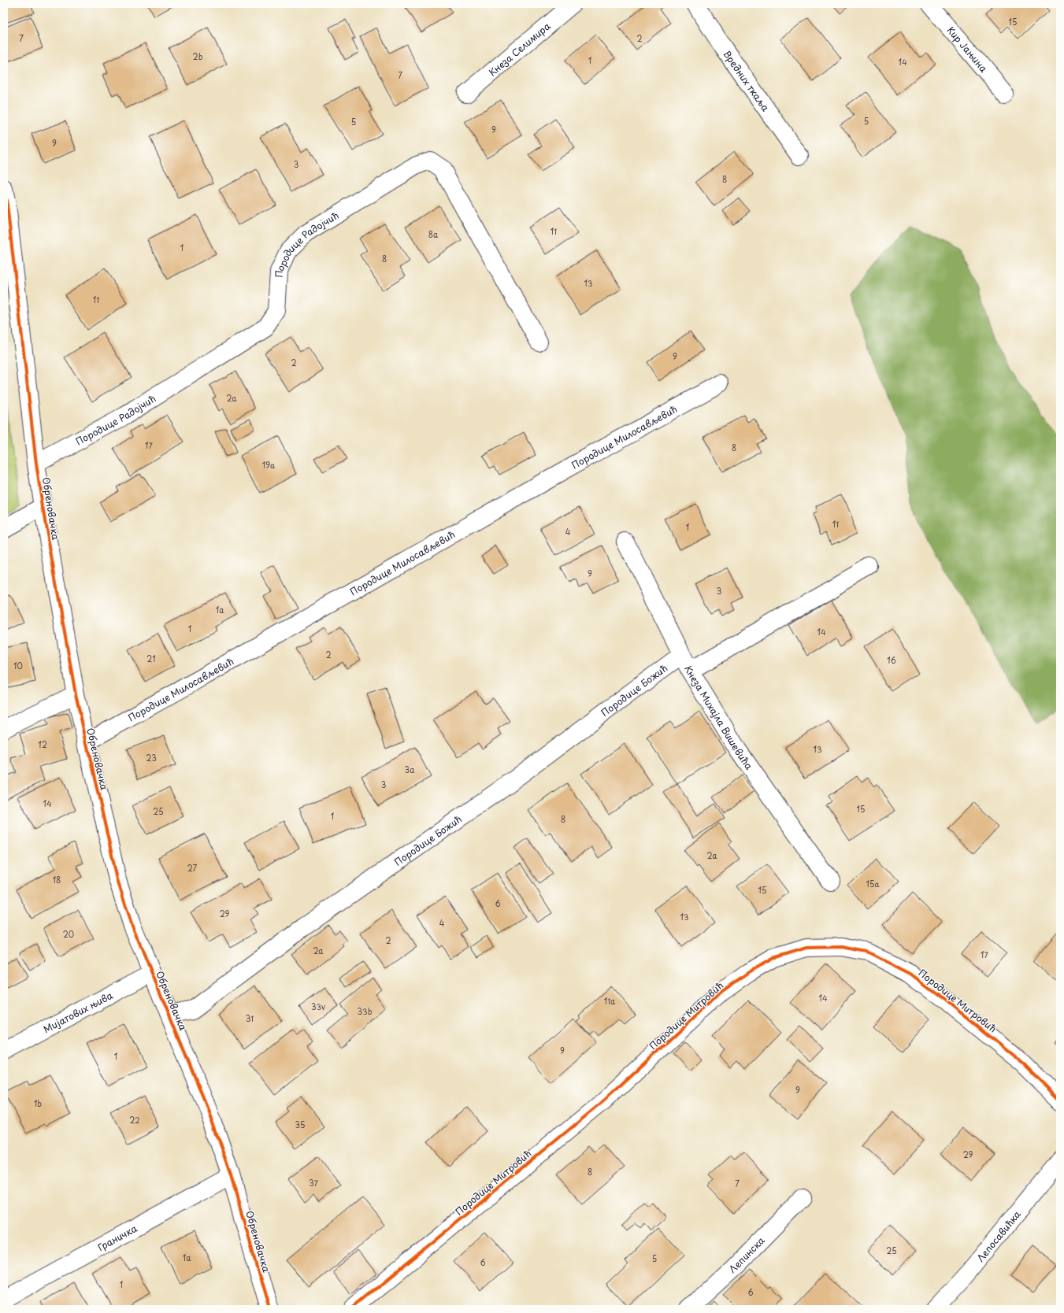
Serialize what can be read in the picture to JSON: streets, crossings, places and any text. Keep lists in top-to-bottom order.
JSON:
{
  "streets": {
    "street": [
      "Кнеза Селимира",
      "Кир Јањина",
      "Вредних ткаља",
      "Породице Радојчић",
      "Породице Милосављевић",
      "Обреновачка",
      "Породице Божић",
      "Кнеза Михајла Вишевића",
      "Породице Митровић",
      "Мијатових њива",
      "Лепосавићка",
      "Граничка",
      "Лепинска"
    ]
  },
  "crossings": [
    ["Породице Радојчић", "Обреновачка"],
    ["Породице Милосављевић", "Обреновачка"],
    ["Обреновачка", "Породице Божић"],
    ["Обреновачка", "Мијатових њива"],
    ["Обреновачка", "Граничка"],
    ["Породице Божић", "Кнеза Михајла Вишевића"]
  ],
  "house_numbers": [
    "15",
    "7",
    "2",
    "2b",
    "1",
    "14",
    "7",
    "5",
    "5",
    "9",
    "9",
    "3",
    "8",
    "11",
    "8a",
    "1",
    "8",
    "13",
    "11",
    "9",
    "2",
    "2a",
    "17",
    "8",
    "19a",
    "11",
    "1",
    "4",
    "9",
    "3",
    "1a",
    "1",
    "14",
    "2",
    "21",
    "16",
    "10",
    "12",
    "13",
    "23",
    "3a",
    "3",
    "14",
    "15",
    "25",
    "1",
    "8",
    "2a",
    "27",
    "18",
    "15a",
    "15",
    "6",
    "29",
    "13",
    "4",
    "20",
    "2",
    "2a",
    "17",
    "14",
    "11a",
    "33v",
    "33b",
    "31",
    "9",
    "1",
    "9",
    "1b",
    "22",
    "35",
    "29",
    "8",
    "37",
    "7",
    "25",
    "1a",
    "5",
    "6",
    "1",
    "6"
  ]
}
